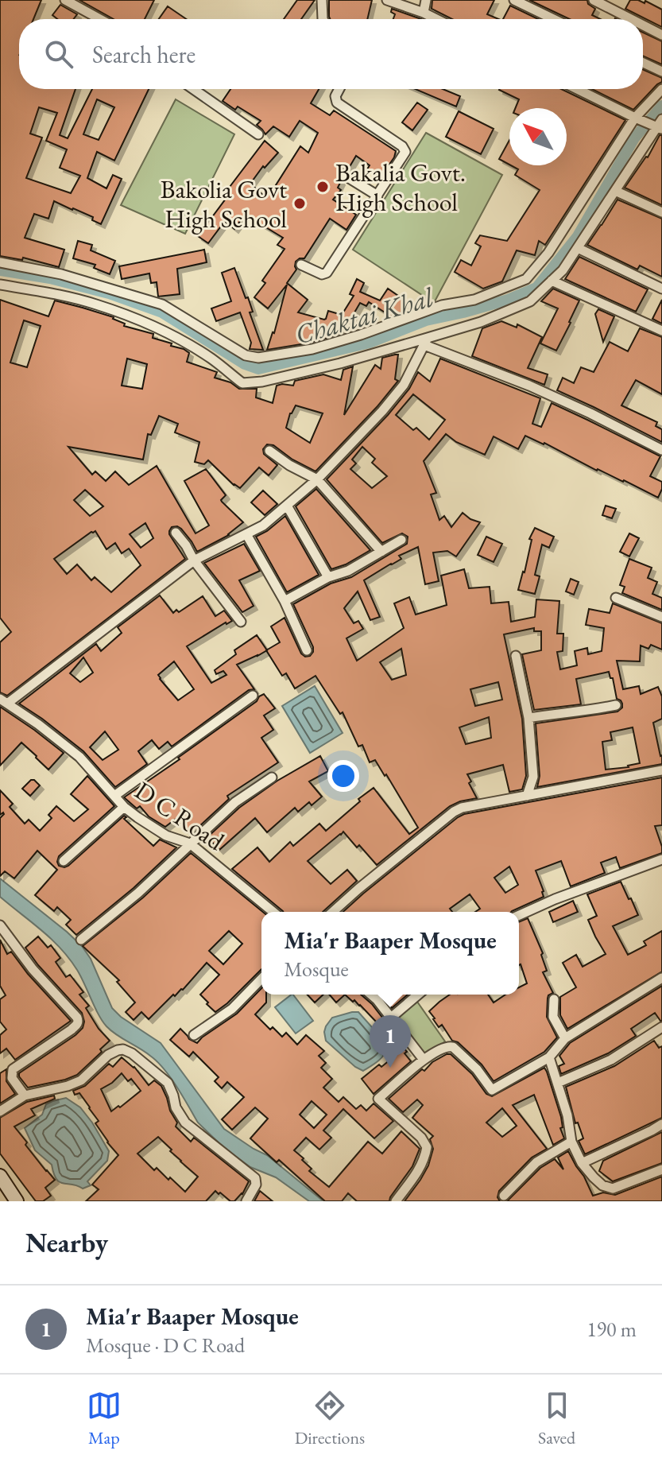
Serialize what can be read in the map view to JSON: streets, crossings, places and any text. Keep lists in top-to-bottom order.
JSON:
{
  "streets": {
    "street": ["D C Road"]
  },
  "water": ["Chaktai Khal"],
  "places": ["Bakalia Govt. High School", "Bakolia Govt High School"],
  "north": "top left",
  "page": {
    "search": "Search here",
    "popup": ["Mia'r Baaper Mosque", "Mosque"],
    "pins": "1",
    "heading": "Nearby",
    "list": [
      {
        "mark": "1",
        "name": "Mia'r Baaper Mosque",
        "note": "Mosque · D C Road",
        "value": "190 m"
      }
    ],
    "nav": ["Map", "Directions", "Saved"]
  }
}
